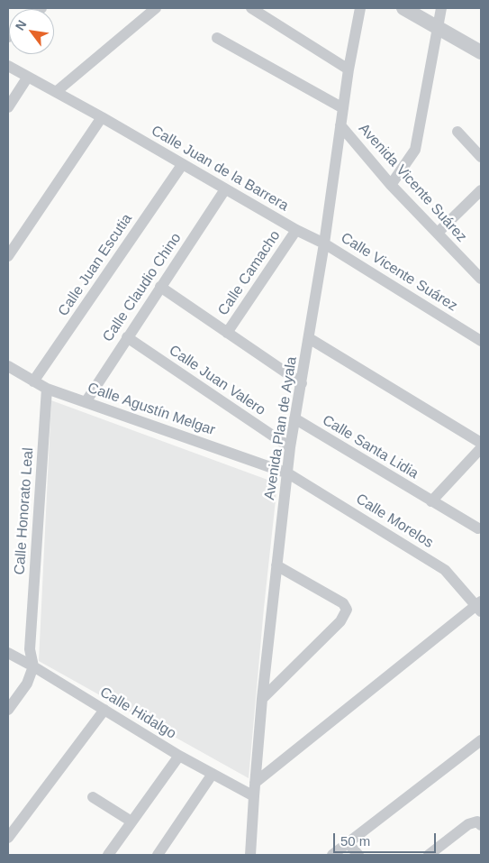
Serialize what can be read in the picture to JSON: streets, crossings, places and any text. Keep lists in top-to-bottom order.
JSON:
{
  "streets": {
    "street": [
      "Calle Juan de la Barrera",
      "Avenida Vicente Suárez",
      "Calle Juan Escutia",
      "Calle Vicente Suárez",
      "Calle Camacho",
      "Calle Claudio Chino",
      "Calle Juan Valero",
      "Calle Agustín Melgar",
      "Avenida Plan de Ayala",
      "Calle Santa Lidia",
      "Calle Honorato Leal",
      "Calle Morelos",
      "Calle Hidalgo"
    ]
  },
  "crossings": [
    ["Calle Juan de la Barrera", "Calle Juan Escutia"],
    ["Calle Juan de la Barrera", "Calle Vicente Suárez"],
    ["Calle Juan de la Barrera", "Calle Camacho"],
    ["Calle Juan de la Barrera", "Calle Claudio Chino"],
    ["Calle Juan de la Barrera", "Avenida Plan de Ayala"],
    ["Avenida Vicente Suárez", "Avenida Plan de Ayala"],
    ["Calle Juan Escutia", "Calle Agustín Melgar"],
    ["Calle Vicente Suárez", "Avenida Plan de Ayala"],
    ["Calle Claudio Chino", "Calle Juan Valero"],
    ["Calle Claudio Chino", "Calle Agustín Melgar"],
    ["Calle Juan Valero", "Avenida Plan de Ayala"],
    ["Calle Agustín Melgar", "Avenida Plan de Ayala"],
    ["Calle Agustín Melgar", "Calle Honorato Leal"],
    ["Calle Agustín Melgar", "Calle Morelos"],
    ["Avenida Plan de Ayala", "Calle Santa Lidia"],
    ["Avenida Plan de Ayala", "Calle Morelos"],
    ["Avenida Plan de Ayala", "Calle Hidalgo"],
    ["Calle Honorato Leal", "Calle Hidalgo"]
  ],
  "scale_bar": "50 m",
  "north": "top left"
}
